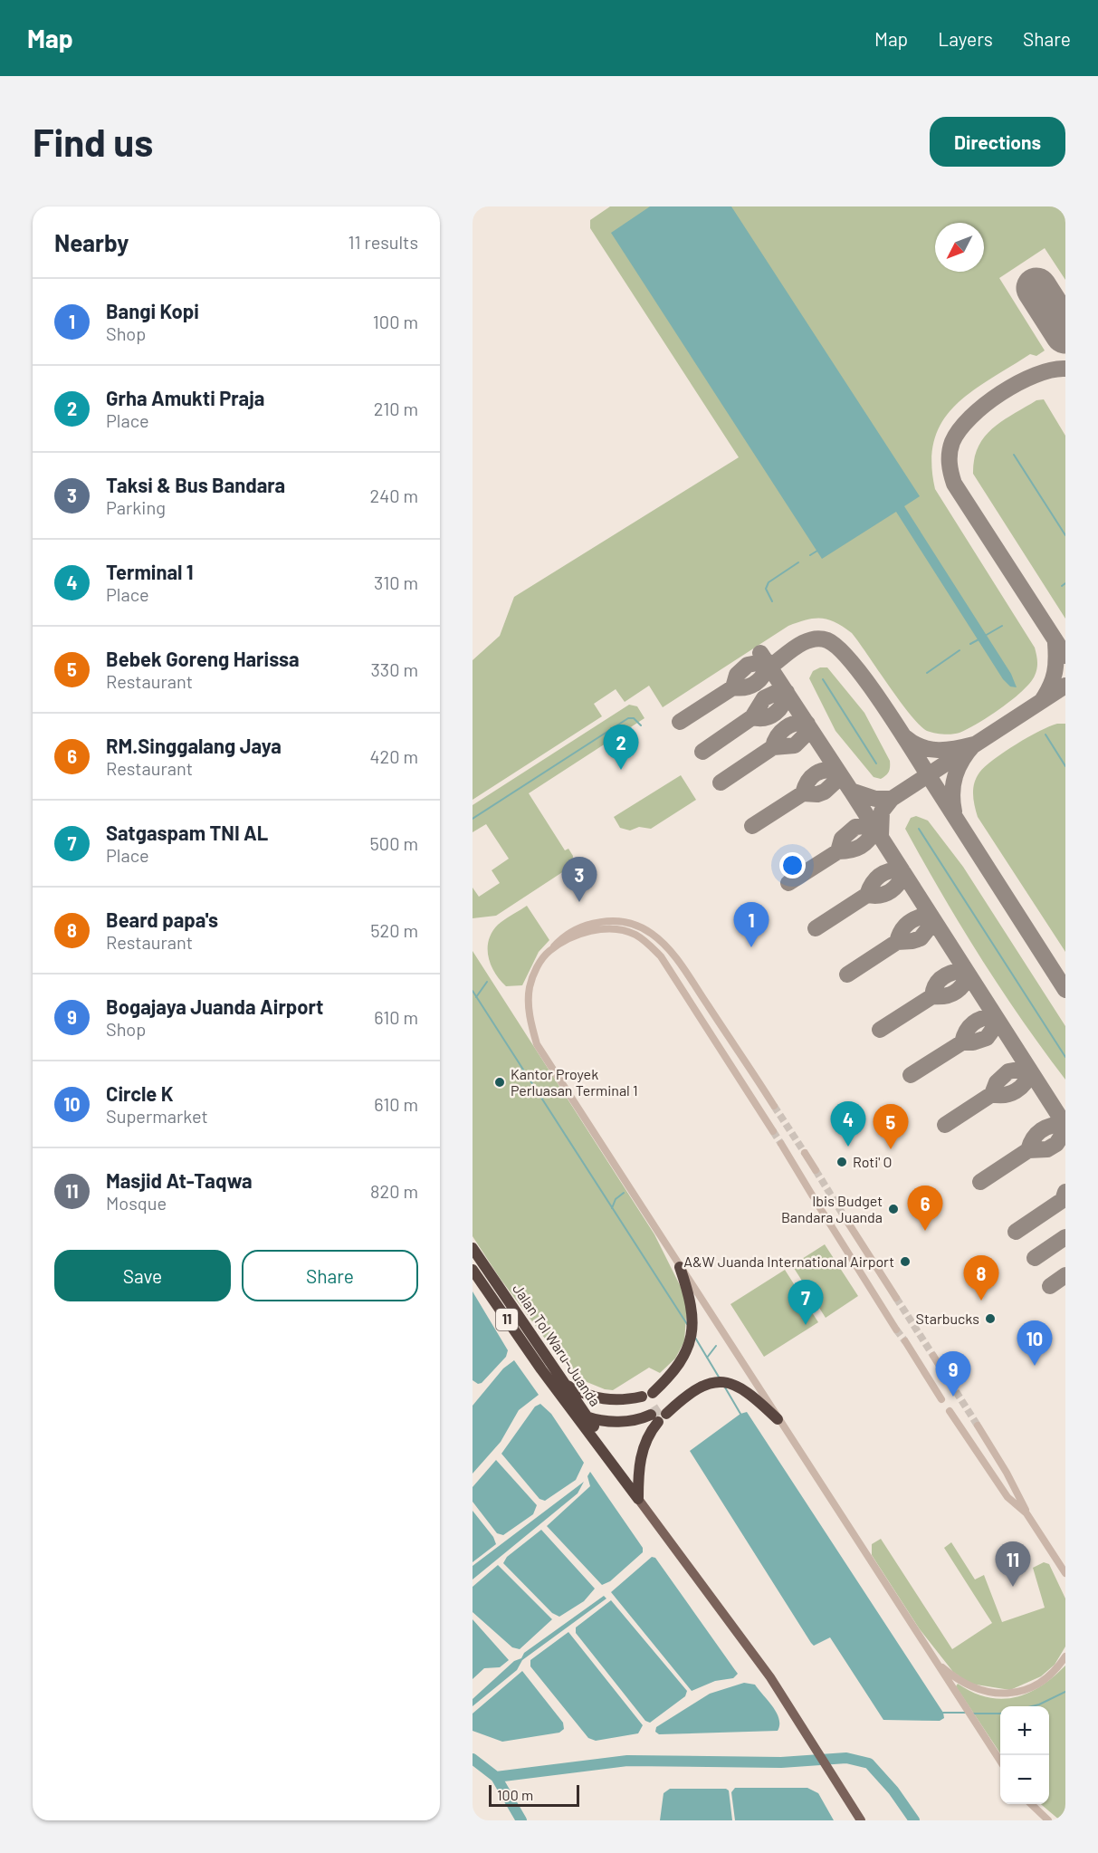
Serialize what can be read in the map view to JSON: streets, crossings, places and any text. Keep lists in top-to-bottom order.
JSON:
{
  "streets": {
    "highway": ["11", "Jalan Tol Waru–Juanda"]
  },
  "places": [
    "Kantor Proyek Perluasan Terminal 1",
    "Roti' O",
    "Ibis Budget Bandara Juanda",
    "A&W Juanda International Airport",
    "Starbucks"
  ],
  "scale_bar": "100 m",
  "north": "bottom left",
  "page": {
    "header": "Map",
    "nav": ["Map", "Layers", "Share"],
    "buttons": [
      "Directions",
      ["Save", "Share"]
    ],
    "title": "Find us",
    "heading": ["Nearby", "11 results"],
    "list": [
      {
        "mark": "1",
        "name": "Bangi Kopi",
        "note": "Shop",
        "value": "100 m"
      },
      {
        "mark": "2",
        "name": "Grha Amukti Praja",
        "note": "Place",
        "value": "210 m"
      },
      {
        "mark": "3",
        "name": "Taksi & Bus Bandara",
        "note": "Parking",
        "value": "240 m"
      },
      {
        "mark": "4",
        "name": "Terminal 1",
        "note": "Place",
        "value": "310 m"
      },
      {
        "mark": "5",
        "name": "Bebek Goreng Harissa",
        "note": "Restaurant",
        "value": "330 m"
      },
      {
        "mark": "6",
        "name": "RM.Singgalang Jaya",
        "note": "Restaurant",
        "value": "420 m"
      },
      {
        "mark": "7",
        "name": "Satgaspam TNI AL",
        "note": "Place",
        "value": "500 m"
      },
      {
        "mark": "8",
        "name": "Beard papa's",
        "note": "Restaurant",
        "value": "520 m"
      },
      {
        "mark": "9",
        "name": "Bogajaya Juanda Airport",
        "note": "Shop",
        "value": "610 m"
      },
      {
        "mark": "10",
        "name": "Circle K",
        "note": "Supermarket",
        "value": "610 m"
      },
      {
        "mark": "11",
        "name": "Masjid At-Taqwa",
        "note": "Mosque",
        "value": "820 m"
      }
    ],
    "pins": [
      "2",
      "3",
      "1",
      "4",
      "5",
      "6",
      "8",
      "7",
      "10",
      "9",
      "11"
    ],
    "map_buttons": ["+", "−"],
    "scale": "100 m"
  }
}
